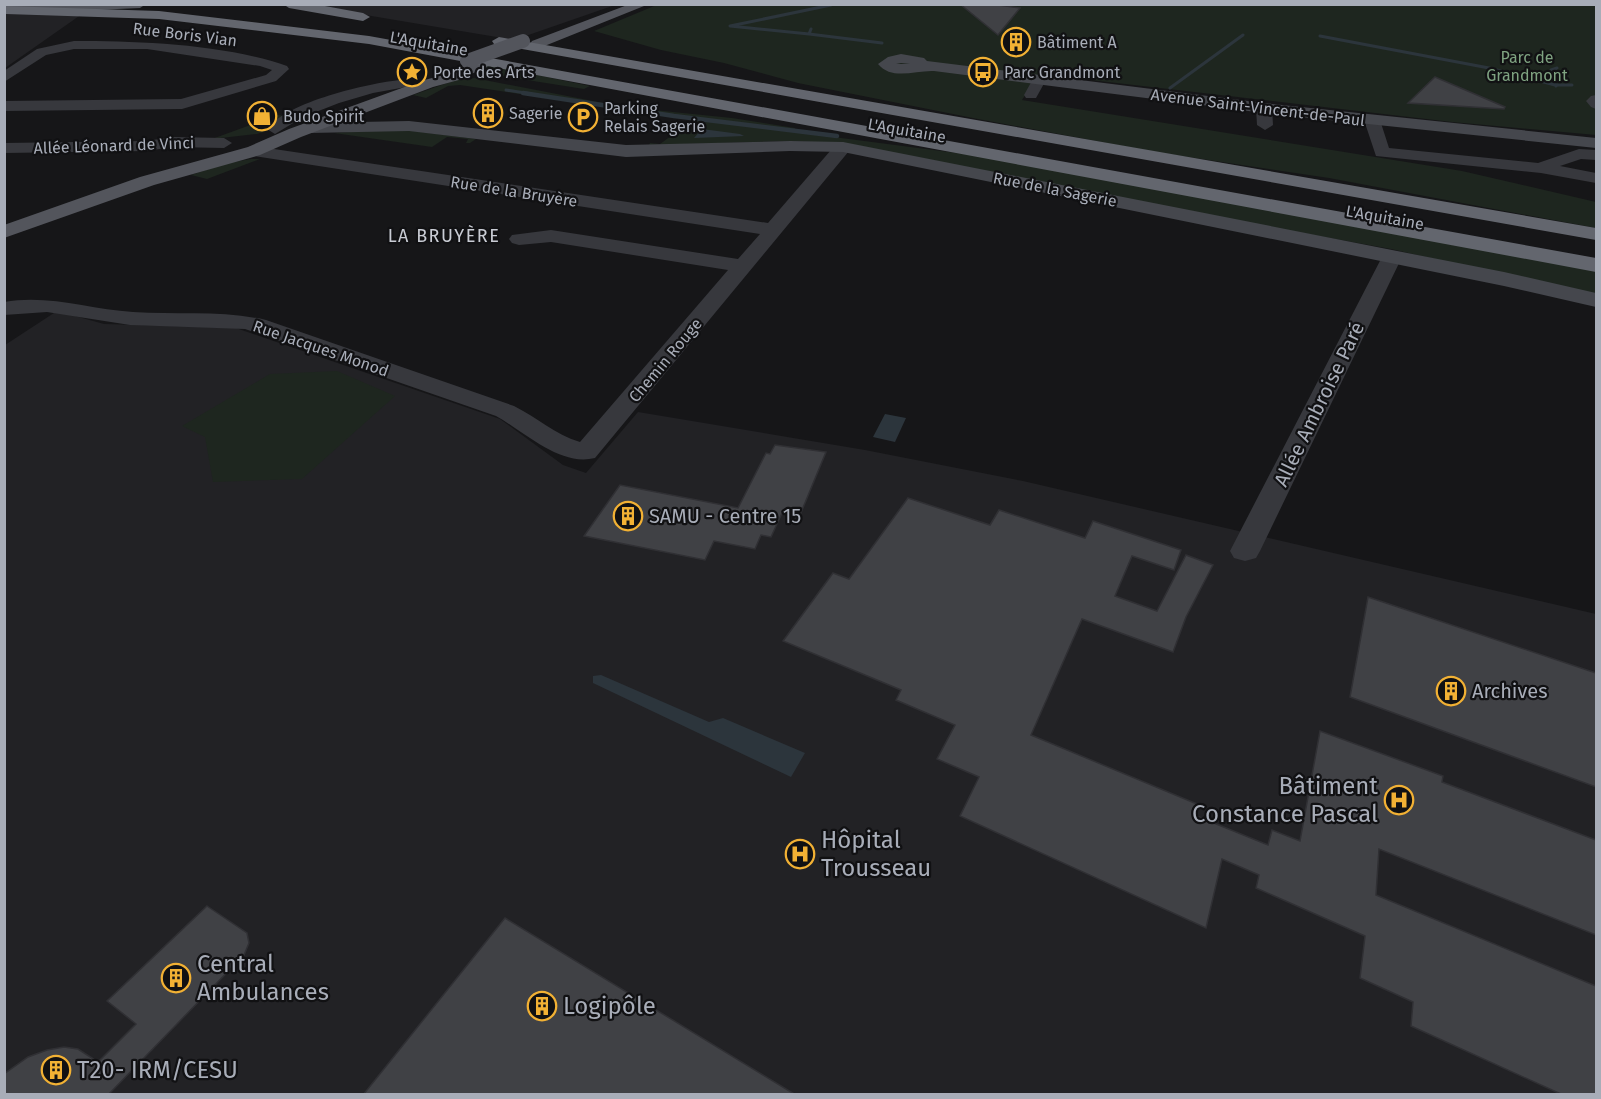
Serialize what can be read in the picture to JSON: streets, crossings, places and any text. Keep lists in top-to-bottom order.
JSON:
{
  "streets": {
    "highway": ["L'Aquitaine"],
    "street": [
      "Rue Boris Vian",
      "Avenue Saint-Vincent-de-Paul",
      "Allée Léonard de Vinci",
      "Rue de la Sagerie",
      "Rue de la Bruyère",
      "Rue Jacques Monod",
      "Chemin Rouge",
      "Allée Ambroise Paré"
    ]
  },
  "crossings": [
    ["Rue de la Sagerie", "Chemin Rouge"],
    ["Rue de la Sagerie", "Allée Ambroise Paré"],
    ["Rue de la Bruyère", "Chemin Rouge"],
    ["Rue Jacques Monod", "Chemin Rouge"]
  ],
  "districts": ["LA BRUYÈRE"],
  "parks": ["Parc de Grandmont"],
  "places": {
    "building": [
      "Bâtiment A",
      "Sagerie",
      "SAMU - Centre 15",
      "Archives",
      "Central Ambulances",
      "Logipôle",
      "T20- IRM/CESU"
    ],
    "place": ["Porte des Arts"],
    "bus stop": ["Parc Grandmont"],
    "shop": ["Budo Spirit"],
    "parking": ["Parking Relais Sagerie"],
    "hospital": ["Bâtiment Constance Pascal", "Hôpital Trousseau"]
  }
}
